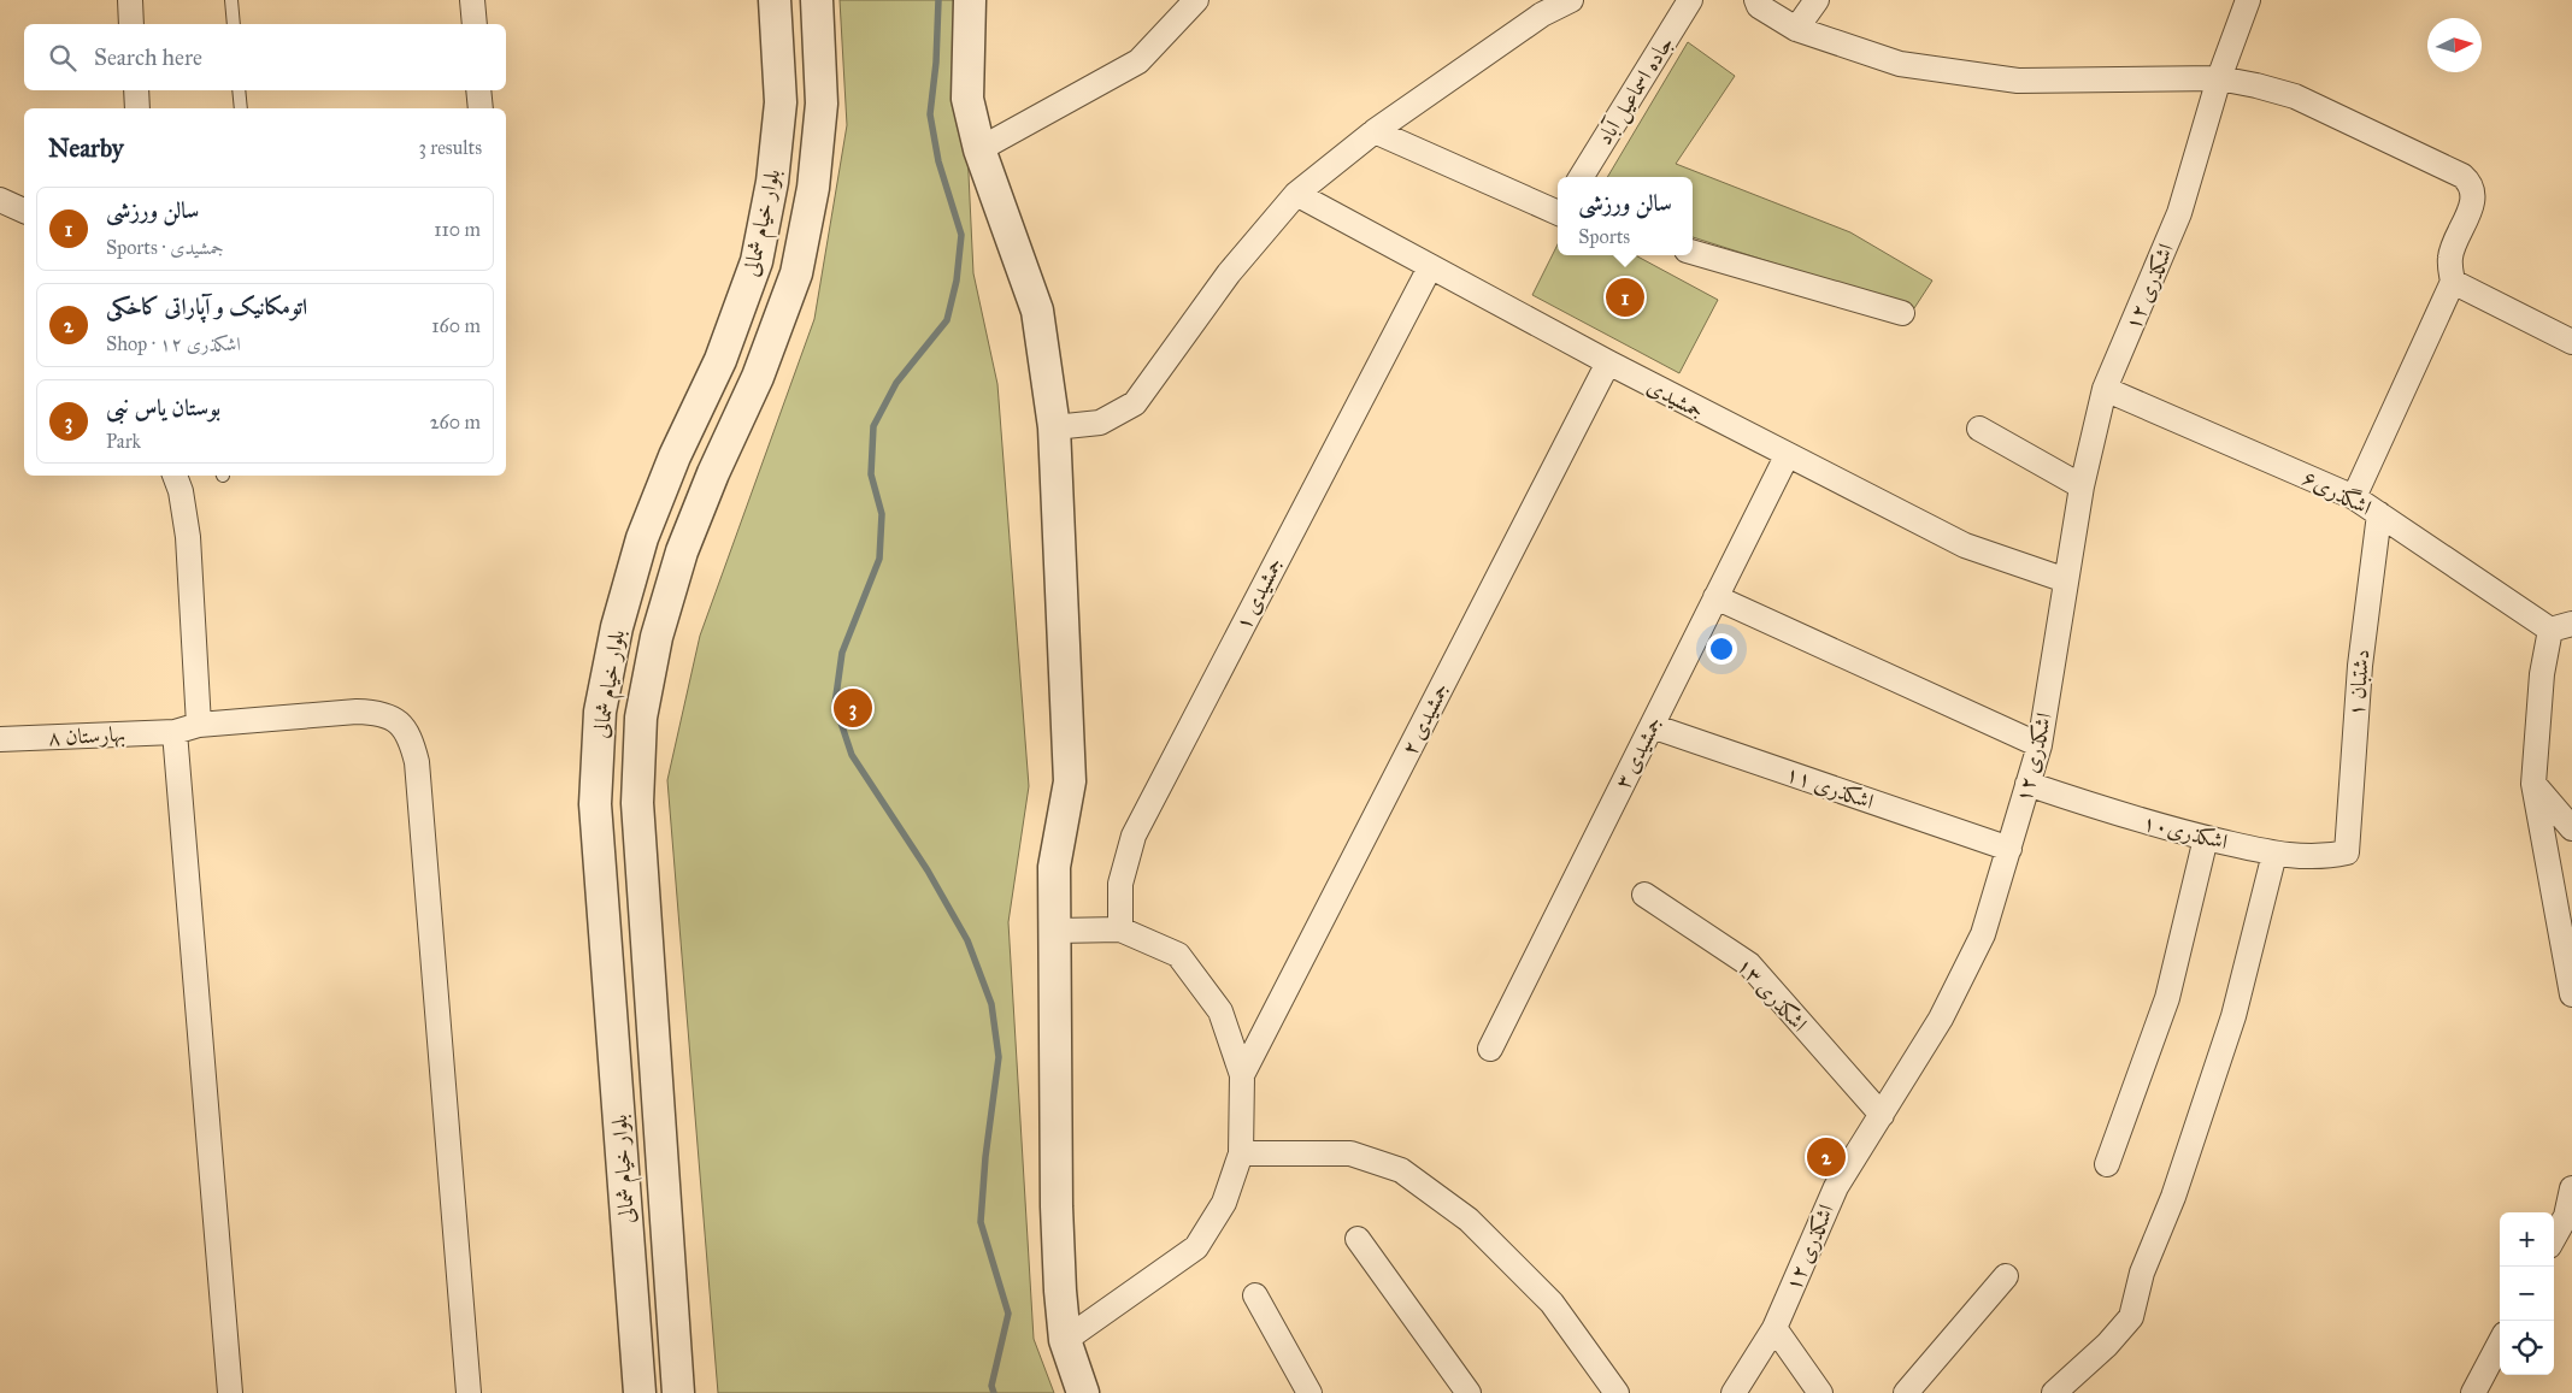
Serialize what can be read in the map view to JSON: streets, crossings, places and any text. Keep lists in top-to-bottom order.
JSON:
{
  "streets": {
    "street": [
      "جاده اسماعیل آباد",
      "بلوار خیام شمالی",
      "اشکذری ۱۲",
      "جمشیدی",
      "اشگذری۶",
      "جمشیدی ۱",
      "دشتبان ۱",
      "جمشیدی ۲",
      "بهارستان ۸",
      "جمشیدی ۳",
      "اشکذری ۱۱",
      "اشکذری۱۰",
      "اشکذری ۱۳"
    ]
  },
  "crossings": [
    ["اشکذری ۱۲", "جمشیدی"],
    ["اشکذری ۱۲", "اشگذری۶"],
    ["اشکذری ۱۲", "اشکذری ۱۱"],
    ["اشکذری ۱۲", "اشکذری۱۰"],
    ["اشکذری ۱۲", "اشکذری ۱۳"],
    ["جمشیدی", "جمشیدی ۱"],
    ["جمشیدی", "جمشیدی ۲"],
    ["جمشیدی", "جمشیدی ۳"],
    ["اشگذری۶", "دشتبان ۱"],
    ["دشتبان ۱", "اشکذری۱۰"],
    ["جمشیدی ۳", "اشکذری ۱۱"]
  ],
  "north": "right",
  "page": {
    "search": "Search here",
    "heading": ["Nearby", "3 results"],
    "popup": ["سالن ورزشی", "Sports"],
    "list": [
      {
        "mark": "1",
        "name": "سالن ورزشی",
        "note": "Sports · جمشیدی",
        "value": "110 m"
      },
      {
        "mark": "2",
        "name": "اتومکانیک و آپاراتی کاخکی",
        "note": "Shop · اشکذری ۱۲",
        "value": "160 m"
      },
      {
        "mark": "3",
        "name": "بوستان یاس نبی",
        "note": "Park",
        "value": "260 m"
      }
    ],
    "pins": ["1", "3", "2"],
    "map_buttons": ["+", "−"]
  }
}
